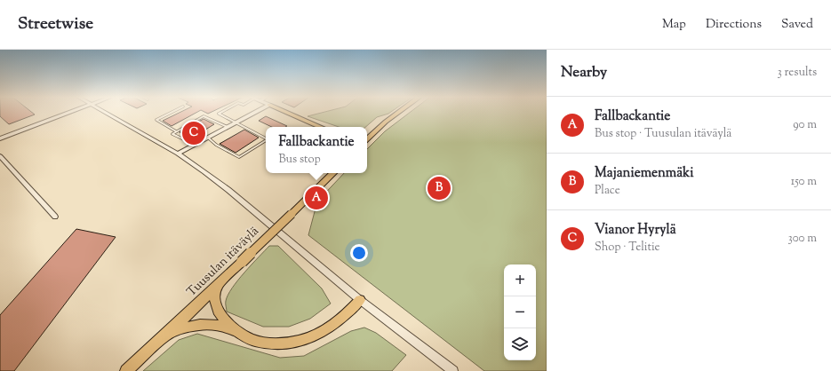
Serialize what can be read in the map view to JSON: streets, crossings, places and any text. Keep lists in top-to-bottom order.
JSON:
{
  "streets": {
    "main road": ["Tuusulan itäväylä"]
  },
  "page": {
    "header": "Streetwise",
    "nav": ["Map", "Directions", "Saved"],
    "heading": ["Nearby", "3 results"],
    "list": [
      {
        "mark": "A",
        "name": "Fallbackantie",
        "note": "Bus stop · Tuusulan itäväylä",
        "value": "90 m"
      },
      {
        "mark": "B",
        "name": "Majaniemenmäki",
        "note": "Place",
        "value": "150 m"
      },
      {
        "mark": "C",
        "name": "Vianor Hyrylä",
        "note": "Shop · Telitie",
        "value": "300 m"
      }
    ],
    "pins": ["C", "B", "A"],
    "popup": ["Fallbackantie", "Bus stop"],
    "map_buttons": ["+", "−"]
  }
}
